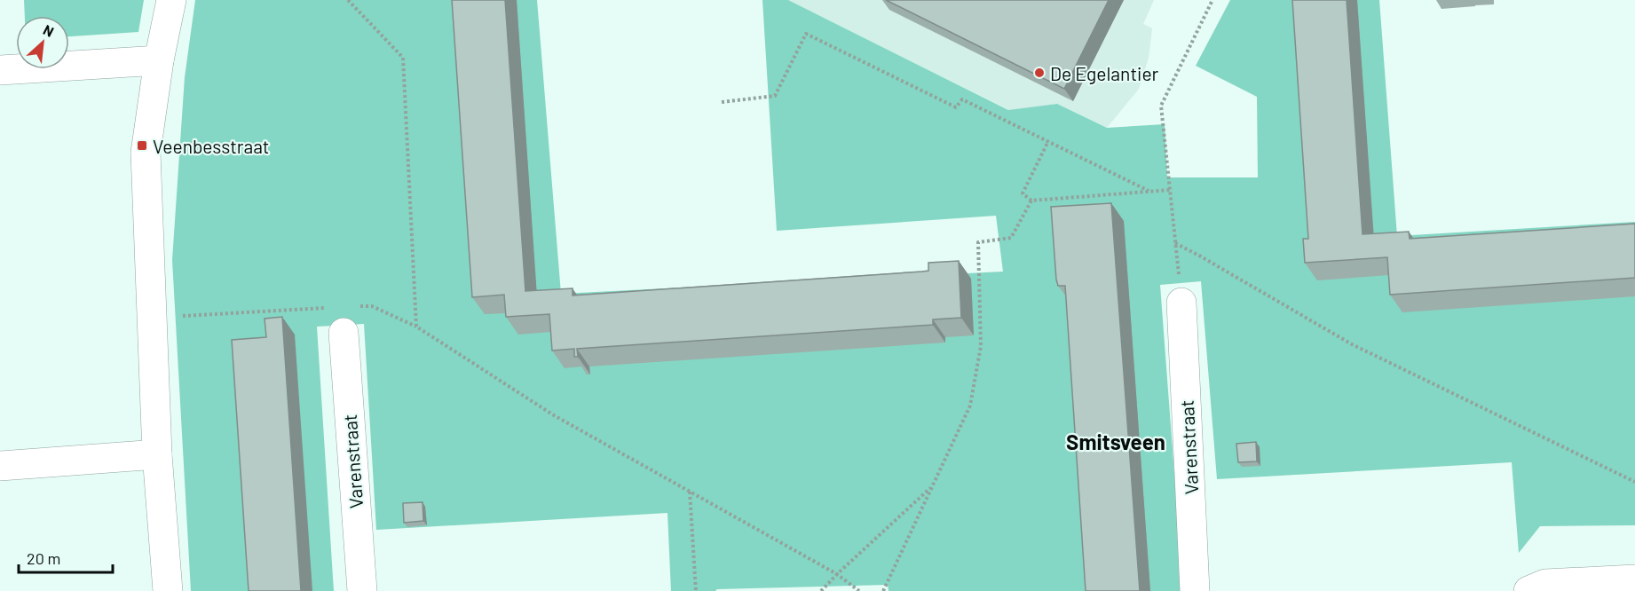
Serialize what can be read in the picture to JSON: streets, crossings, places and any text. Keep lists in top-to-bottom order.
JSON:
{
  "streets": {
    "street": ["Varenstraat"]
  },
  "districts": ["Smitsveen"],
  "places": {
    "other": ["De Egelantier"],
    "transit": ["Veenbesstraat"]
  },
  "scale_bar": "20 m",
  "north": "top right"
}
